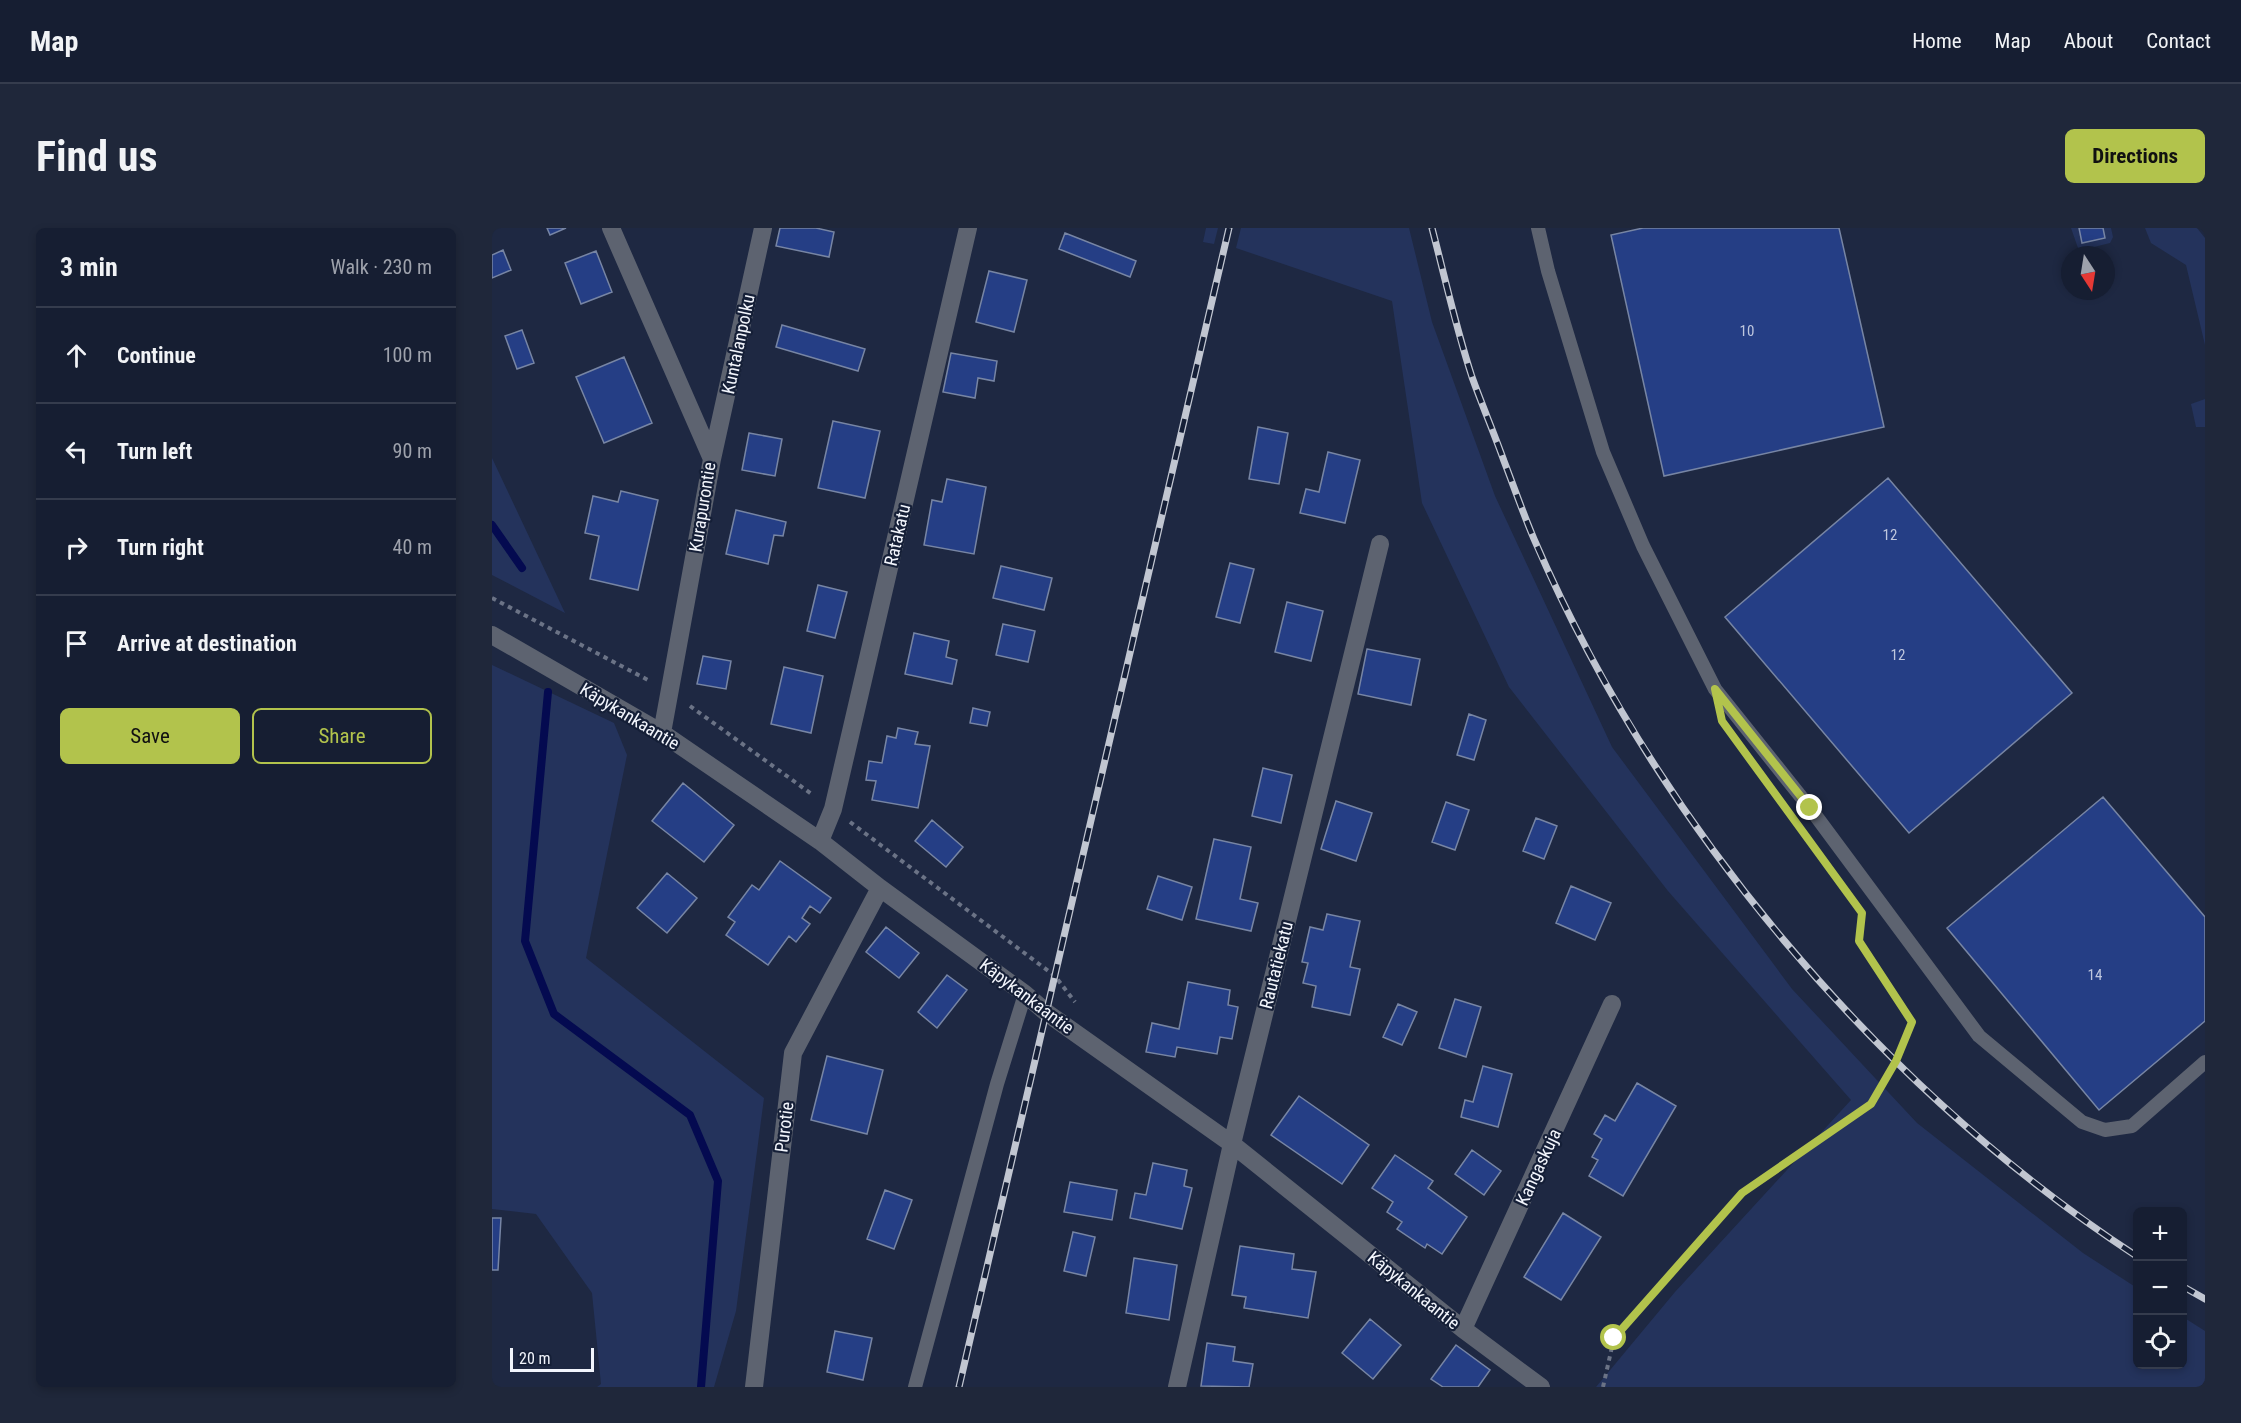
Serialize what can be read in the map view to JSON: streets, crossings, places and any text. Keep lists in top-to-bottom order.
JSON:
{
  "streets": {
    "street": [
      "Kuntalanpolku",
      "Kurapurontie",
      "Ratakatu",
      "Käpykankaantie",
      "Rautatiekatu",
      "Purotie",
      "Kangaskuja"
    ]
  },
  "crossings": [
    ["Kuntalanpolku", "Kurapurontie"],
    ["Kurapurontie", "Käpykankaantie"],
    ["Ratakatu", "Käpykankaantie"],
    ["Käpykankaantie", "Rautatiekatu"],
    ["Käpykankaantie", "Purotie"],
    ["Käpykankaantie", "Kangaskuja"]
  ],
  "house_numbers": [
    "10",
    "12",
    "12",
    "14"
  ],
  "scale_bar": "20 m",
  "north": "bottom",
  "page": {
    "header": "Map",
    "nav": [
      "Home",
      "Map",
      "About",
      "Contact"
    ],
    "buttons": [
      "Directions",
      ["Save", "Share"]
    ],
    "title": "Find us",
    "heading": ["3 min", "Walk · 230 m"],
    "list": [
      ["Continue", "100 m"],
      ["Turn left", "90 m"],
      ["Turn right", "40 m"],
      "Arrive at destination"
    ],
    "map_buttons": ["+", "−"],
    "scale": "20 m"
  }
}
